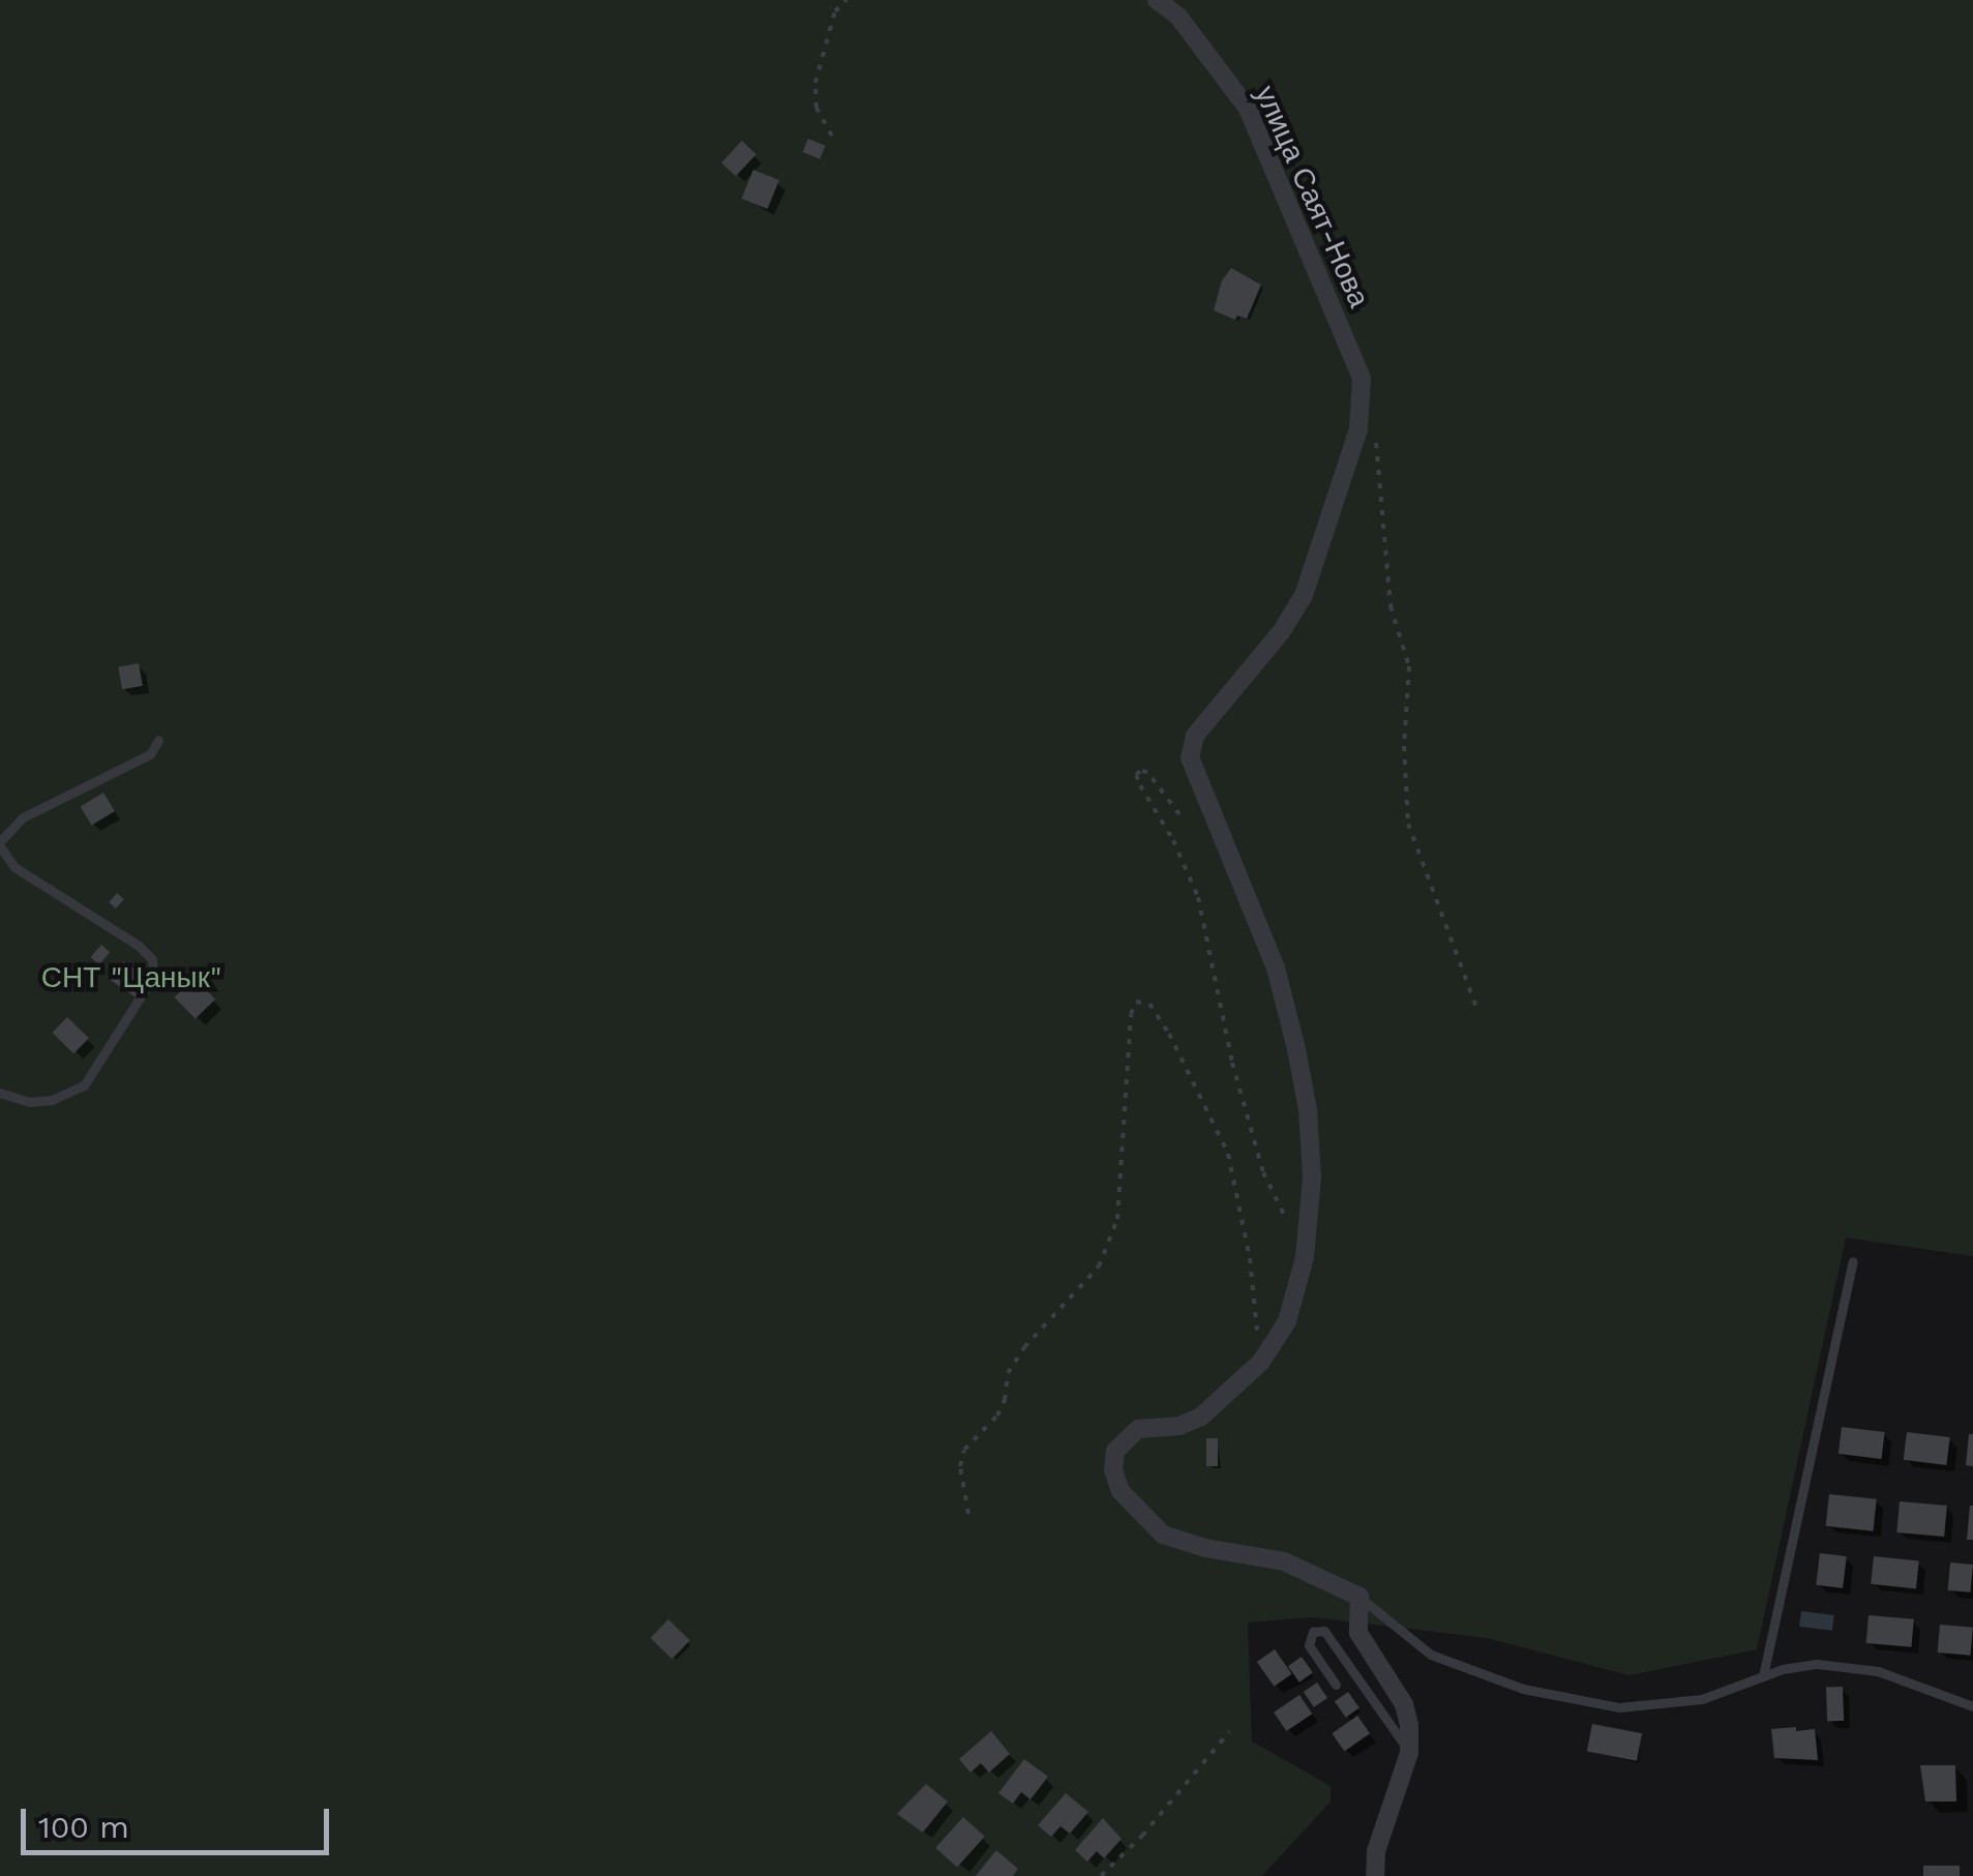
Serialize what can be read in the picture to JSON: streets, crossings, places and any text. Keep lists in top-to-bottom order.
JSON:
{
  "streets": {
    "street": ["улица Саят-Нова"]
  },
  "parks": ["СНТ \"Цанык\""],
  "scale_bar": "100 m"
}
